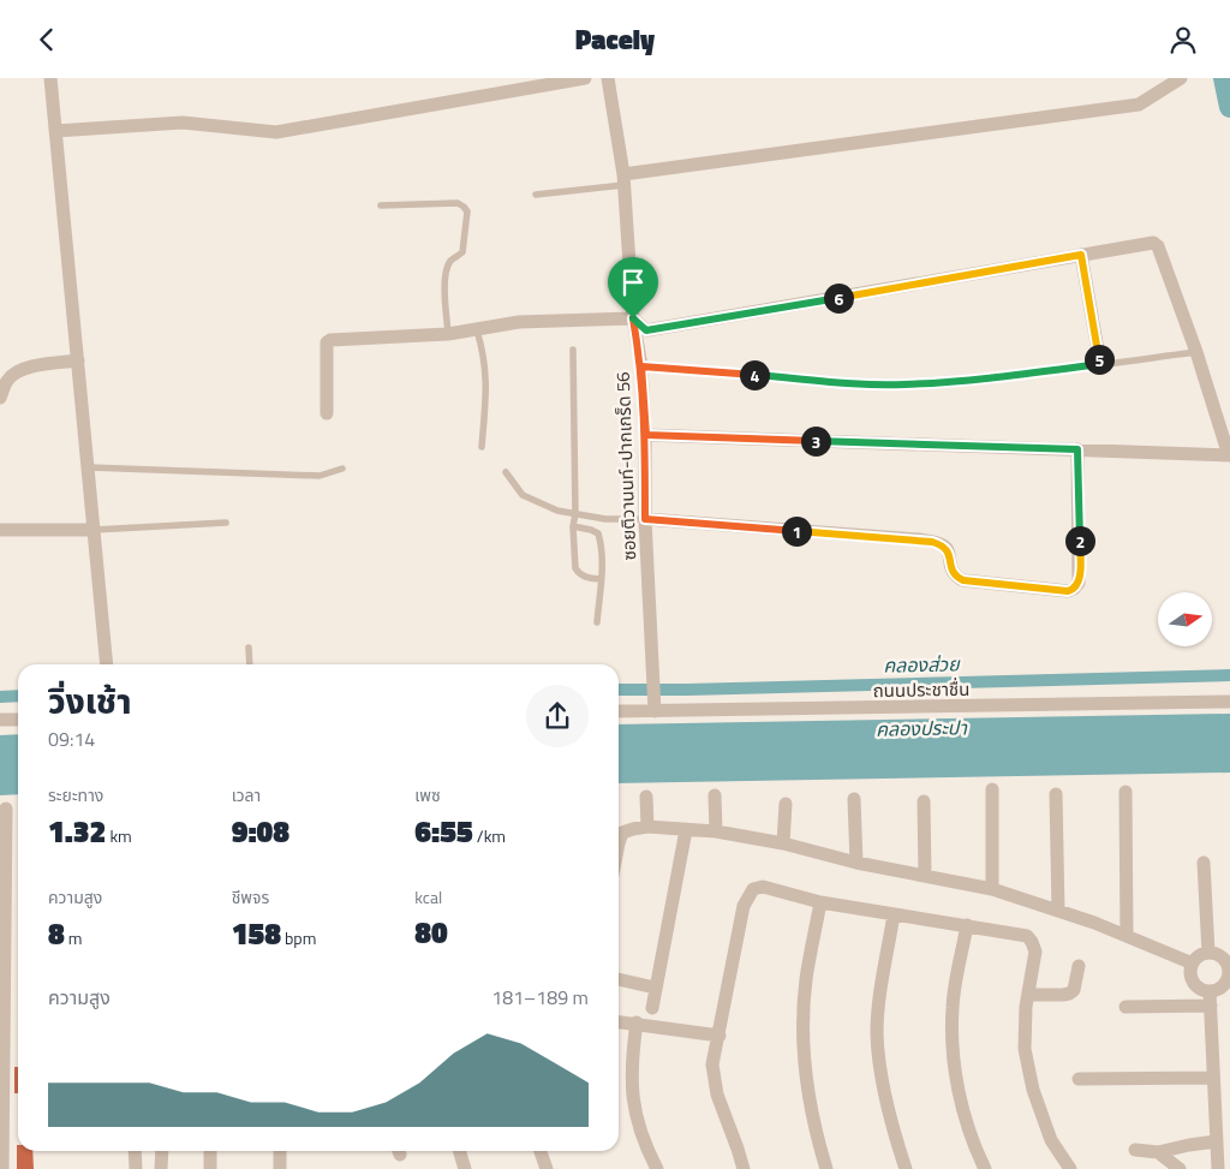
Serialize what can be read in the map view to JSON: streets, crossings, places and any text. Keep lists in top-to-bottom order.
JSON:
{
  "streets": {
    "street": ["ซอยติวานนท์-ปากเกร็ด 56", "ถนนประชาชื่น"]
  },
  "crossings": [
    ["ซอยติวานนท์-ปากเกร็ด 56", "ถนนประชาชื่น"]
  ],
  "water": ["คลองส่วย", "คลองประปา"],
  "north": "right",
  "page": {
    "header": "Pacely",
    "pins": [
      "6",
      "5",
      "4",
      "3",
      "1",
      "2"
    ],
    "heading": ["วิ่งเช้า", "09:14"],
    "stats": [
      ["ระยะทาง", "1.32 km"],
      ["เวลา", "9:08"],
      ["เพซ", "6:55 /km"],
      ["ความสูง", "8 m"],
      ["ชีพจร", "158 bpm"],
      ["kcal", "80"]
    ],
    "chart": ["ความสูง", "181–189 m"]
  }
}
